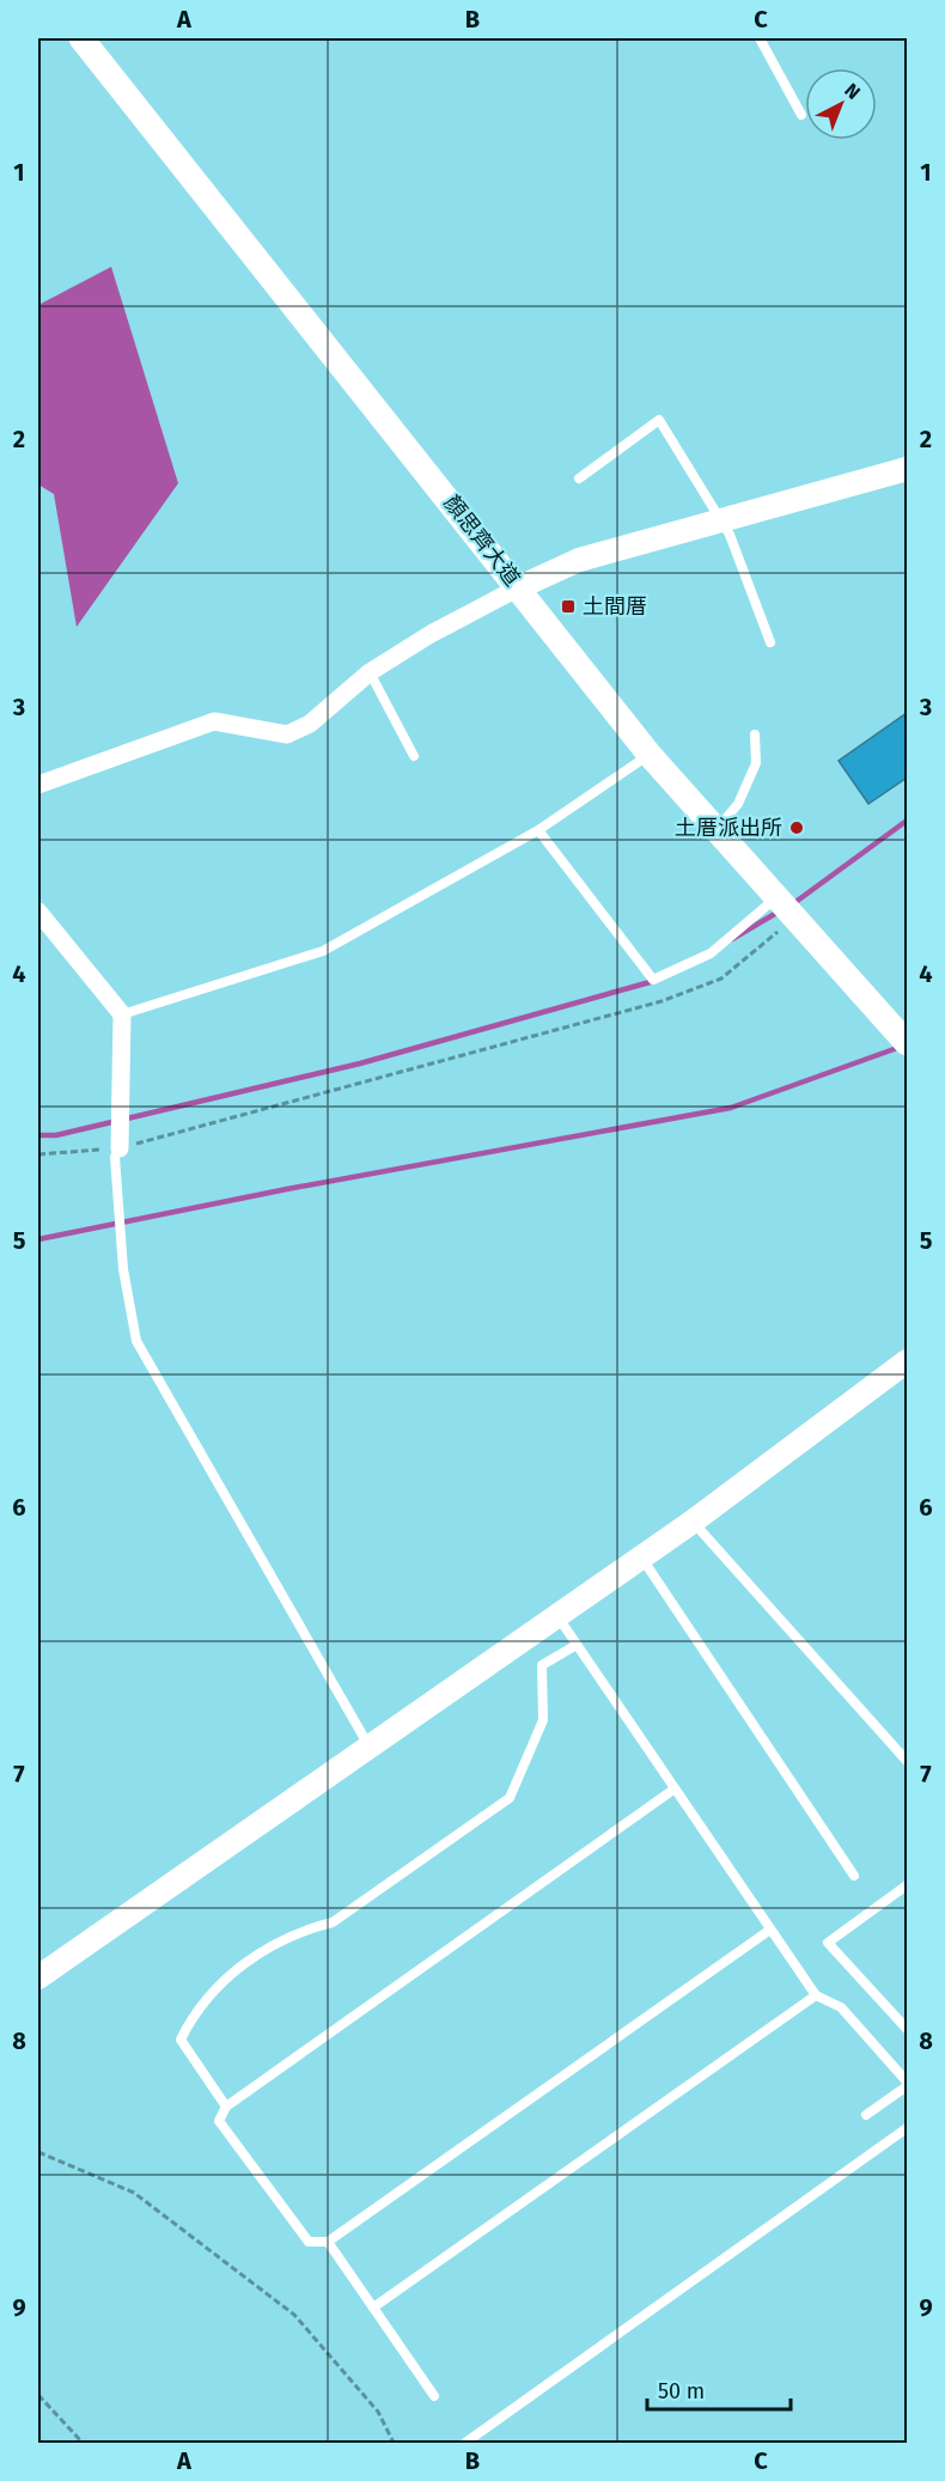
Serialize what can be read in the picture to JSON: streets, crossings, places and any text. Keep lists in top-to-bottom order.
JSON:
{
  "streets": {
    "main road": ["顏思齊大道"]
  },
  "places": {
    "transit": ["土間厝"],
    "other": ["土厝派出所"]
  },
  "scale_bar": "50 m",
  "north": "top right",
  "grid": {
    "columns": ["A", "B", "C"],
    "rows": [
      "1",
      "2",
      "3",
      "4",
      "5",
      "6",
      "7",
      "8",
      "9"
    ]
  }
}
